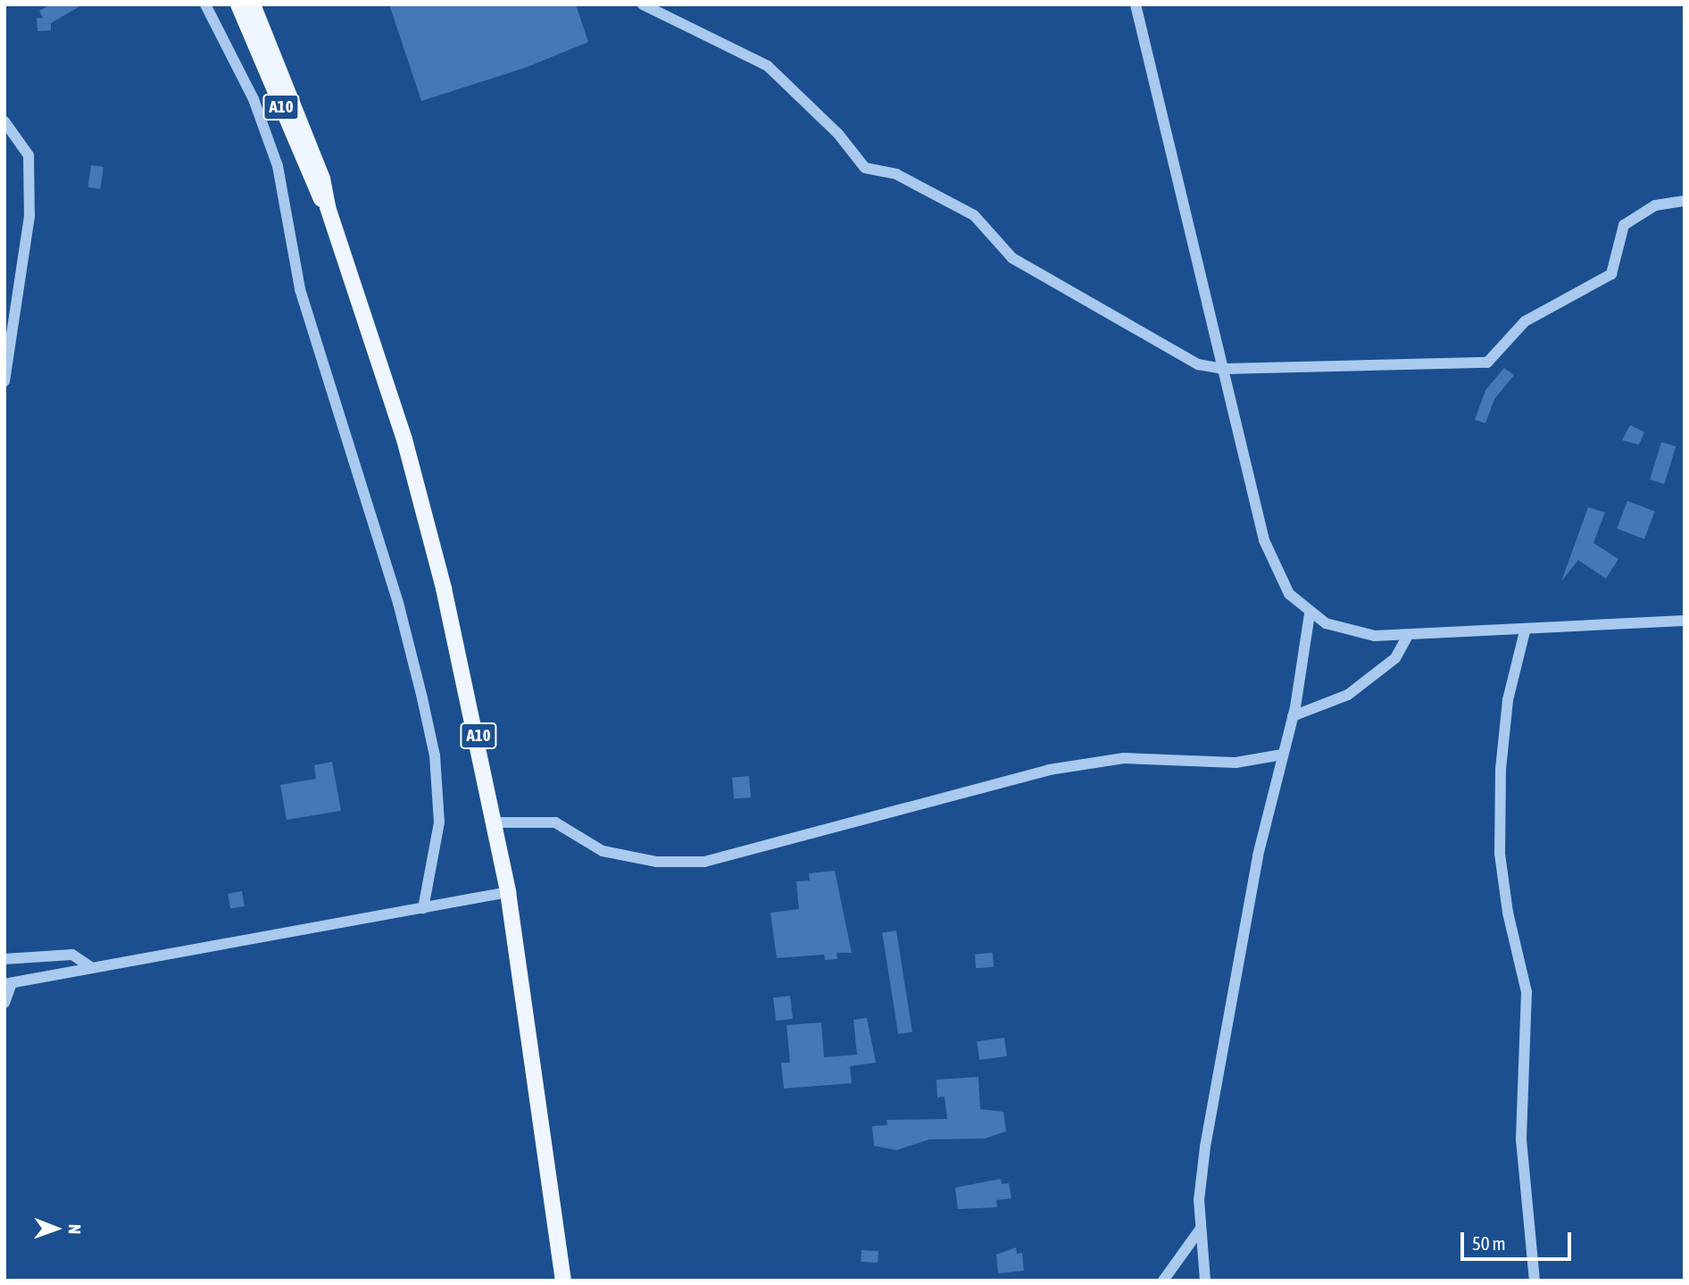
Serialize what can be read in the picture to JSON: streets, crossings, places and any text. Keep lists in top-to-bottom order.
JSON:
{
  "streets": {
    "main road": ["A10"]
  },
  "scale_bar": "50 m",
  "north": "right"
}
